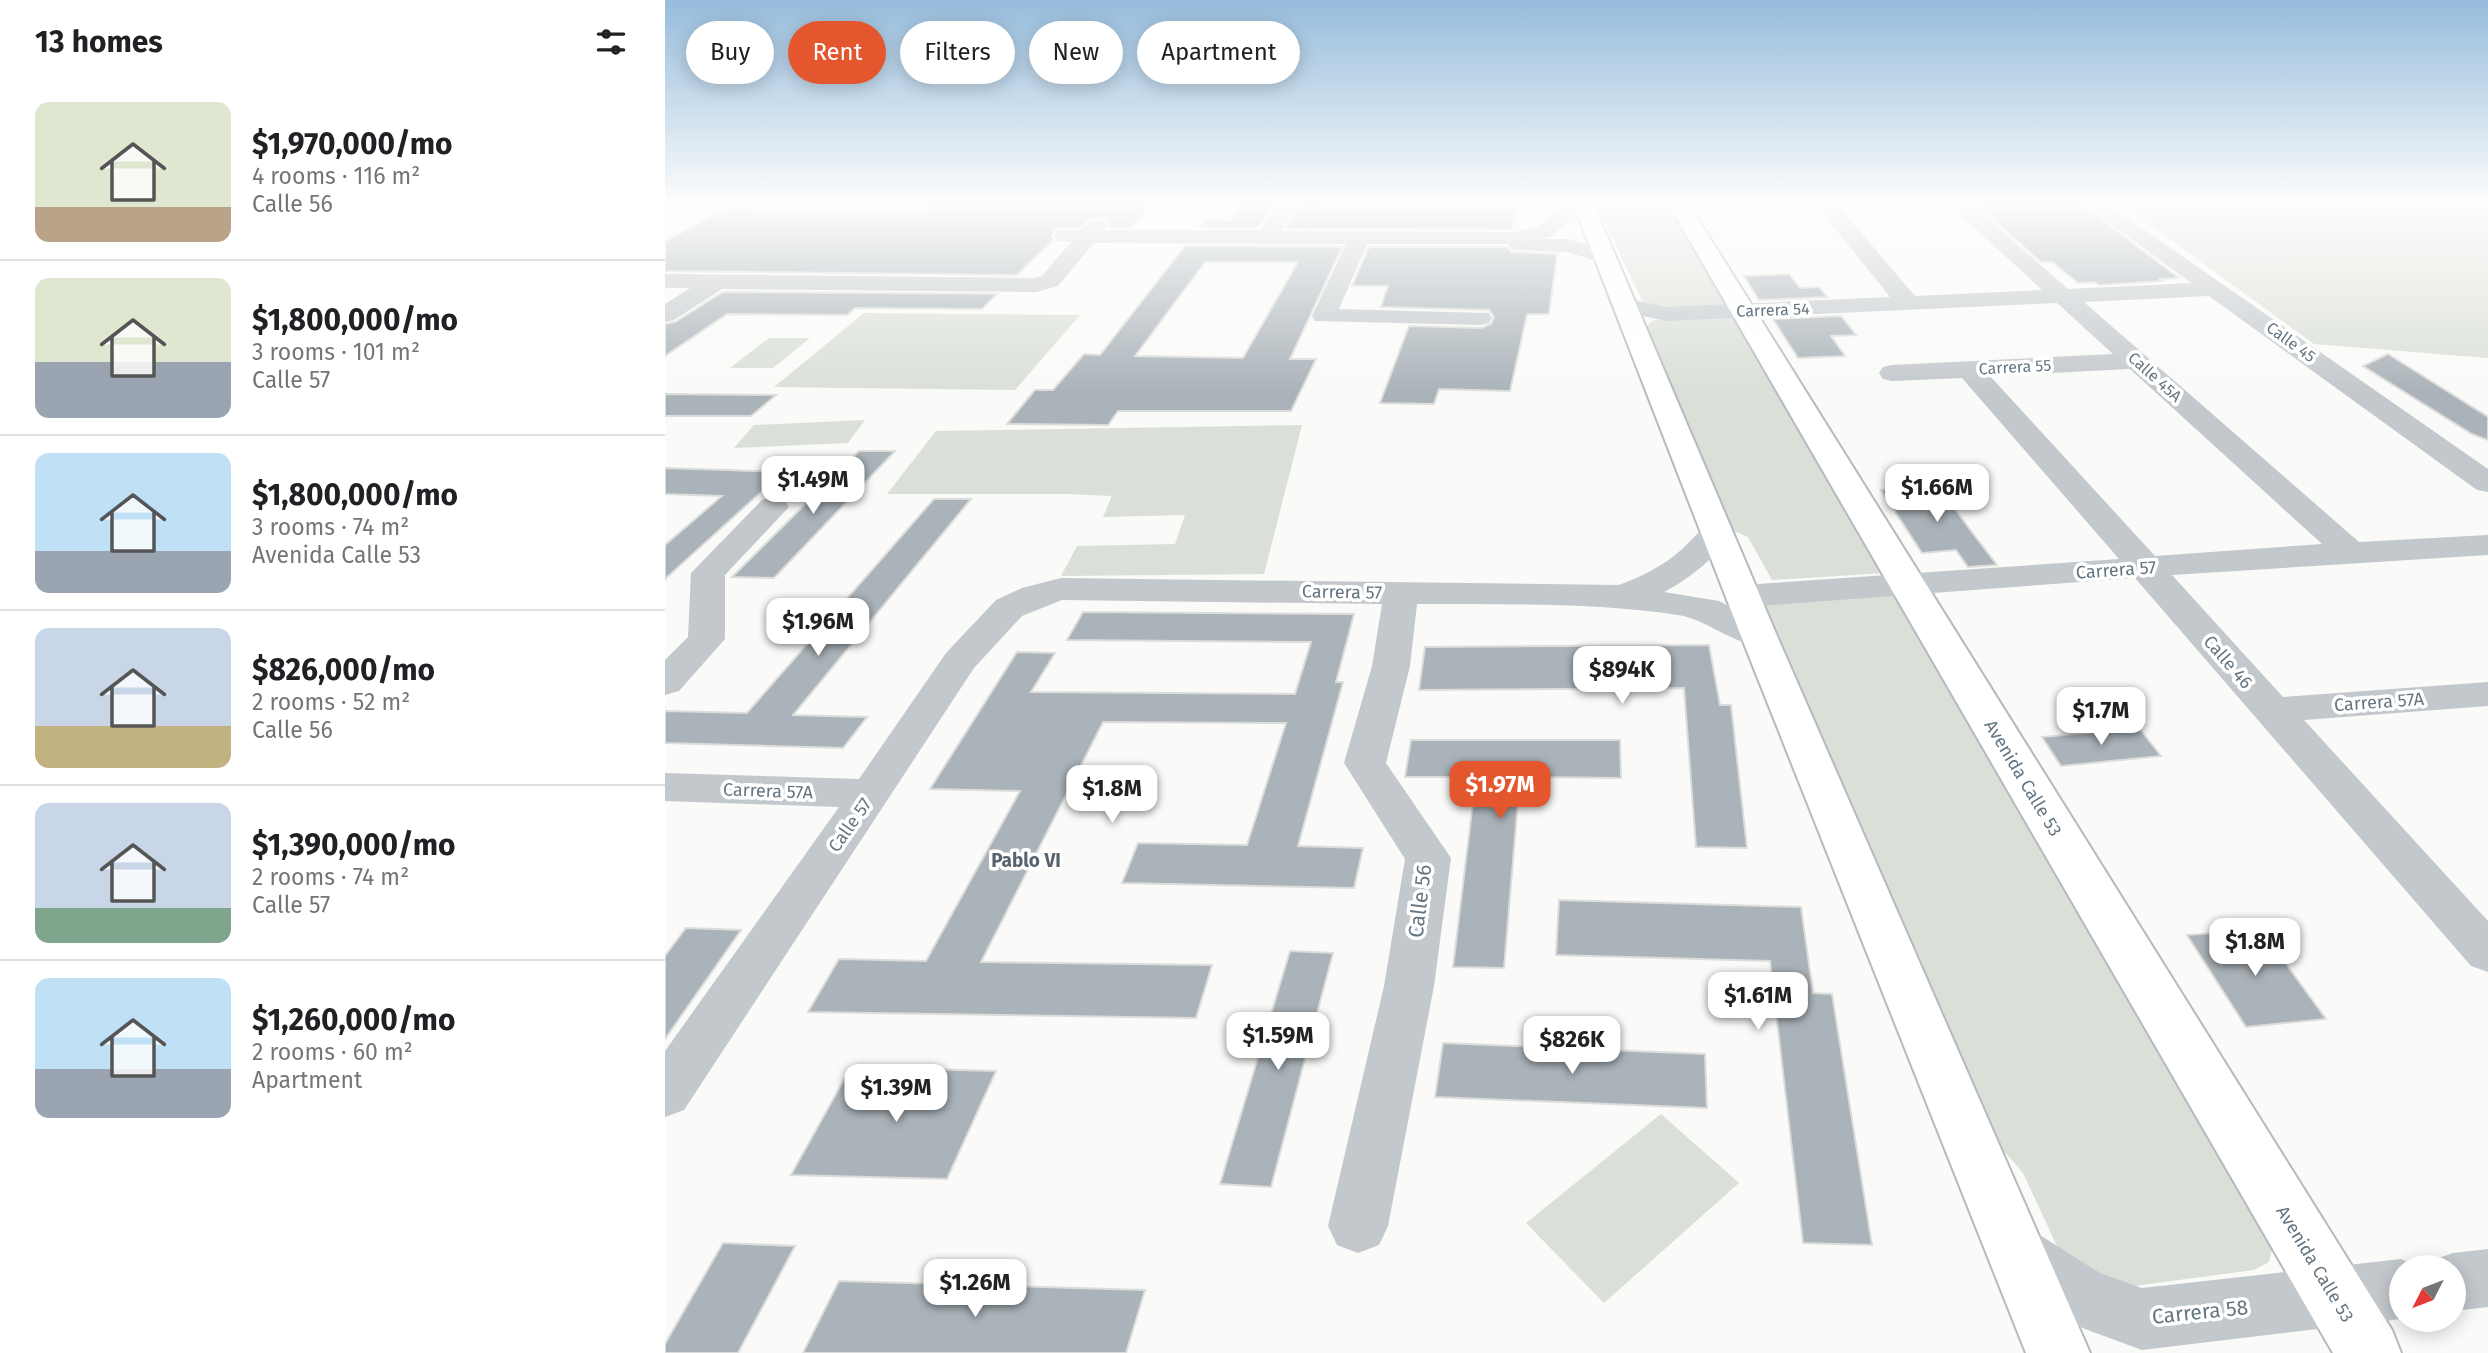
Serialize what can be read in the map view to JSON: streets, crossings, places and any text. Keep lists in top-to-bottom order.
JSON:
{
  "streets": {
    "main road": ["Avenida Calle 53"],
    "street": [
      "Carrera 54",
      "Calle 45",
      "Carrera 55",
      "Calle 45A",
      "Carrera 57",
      "Calle 46",
      "Carrera 57A",
      "Calle 57",
      "Calle 56",
      "Carrera 58"
    ]
  },
  "crossings": [
    ["Carrera 54", "Calle 45"],
    ["Carrera 54", "Calle 45A"],
    ["Carrera 54", "Avenida Calle 53"],
    ["Carrera 55", "Calle 45A"],
    ["Carrera 55", "Calle 46"],
    ["Calle 45A", "Carrera 57"],
    ["Carrera 57", "Calle 46"],
    ["Carrera 57", "Avenida Calle 53"],
    ["Carrera 57", "Calle 57"],
    ["Carrera 57", "Calle 56"],
    ["Calle 46", "Carrera 57A"],
    ["Carrera 57A", "Calle 57"],
    ["Avenida Calle 53", "Carrera 58"]
  ],
  "districts": ["Pablo VI"],
  "north": "bottom left",
  "page": {
    "heading": "13 homes",
    "chip": [
      "Buy",
      "Rent",
      "Filters",
      "New",
      "Apartment"
    ],
    "list": [
      {
        "name": "$1,970,000/mo",
        "note": "4 rooms · 116 m² · Calle 56"
      },
      {
        "name": "$1,800,000/mo",
        "note": "3 rooms · 101 m² · Calle 57"
      },
      {
        "name": "$1,800,000/mo",
        "note": "3 rooms · 74 m² · Avenida Calle 53"
      },
      {
        "name": "$826,000/mo",
        "note": "2 rooms · 52 m² · Calle 56"
      },
      {
        "name": "$1,390,000/mo",
        "note": "2 rooms · 74 m² · Calle 57"
      },
      {
        "name": "$1,260,000/mo",
        "note": "2 rooms · 60 m² · Apartment"
      }
    ],
    "price": [
      "$1.49M",
      "$1.66M",
      "$1.96M",
      "$894K",
      "$1.7M",
      "$1.97M",
      "$1.8M",
      "$1.8M",
      "$1.61M",
      "$1.59M",
      "$826K",
      "$1.39M",
      "$1.26M"
    ]
  }
}
